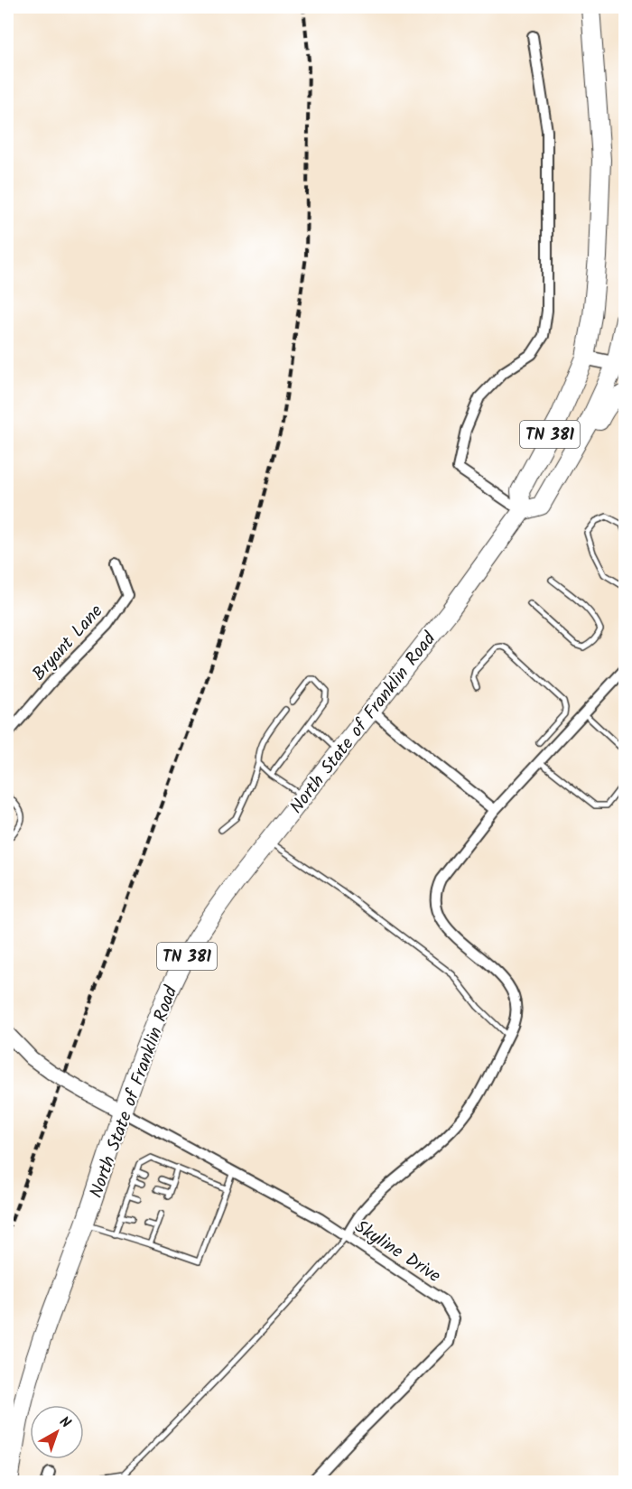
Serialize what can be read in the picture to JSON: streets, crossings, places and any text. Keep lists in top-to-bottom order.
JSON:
{
  "streets": {
    "highway": ["TN 381", "North State of Franklin Road"],
    "street": ["Bryant Lane", "Skyline Drive"]
  },
  "crossings": [
    ["TN 381", "North State of Franklin Road"],
    ["North State of Franklin Road", "Skyline Drive"]
  ],
  "north": "top right"
}
